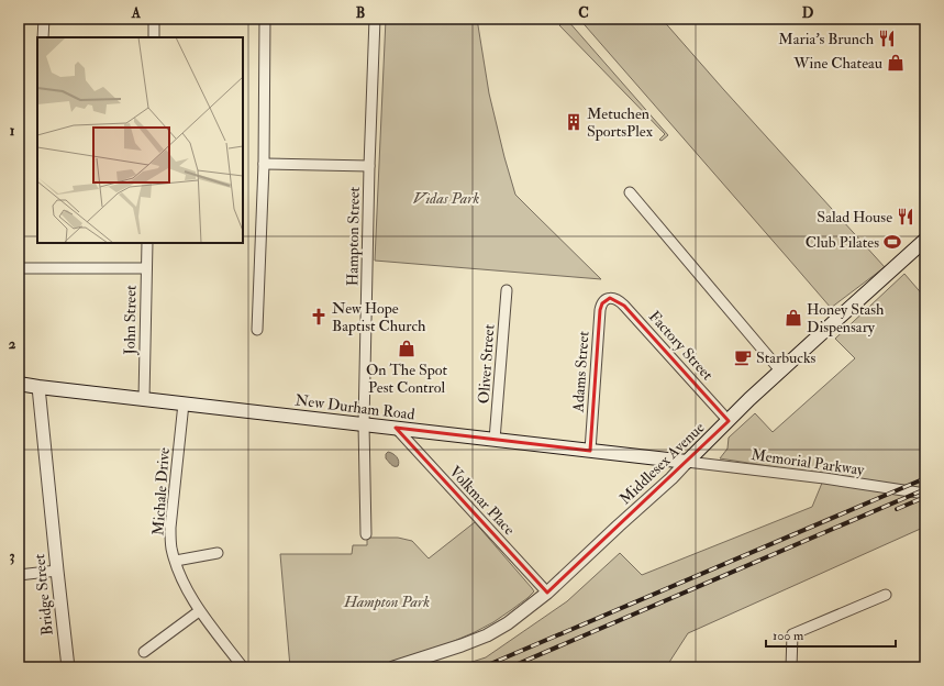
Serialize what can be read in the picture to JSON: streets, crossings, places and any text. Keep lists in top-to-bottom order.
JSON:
{
  "streets": {
    "main road": ["New Durham Road", "Middlesex Avenue"],
    "street": [
      "Hampton Street",
      "John Street",
      "Factory Street",
      "Oliver Street",
      "Adams Street",
      "Memorial Parkway",
      "Michale Drive",
      "Volkmar Place",
      "Bridge Street"
    ]
  },
  "crossings": [
    ["Hampton Street", "New Durham Road"],
    ["John Street", "New Durham Road"],
    ["Factory Street", "Adams Street"],
    ["Factory Street", "Middlesex Avenue"],
    ["Oliver Street", "New Durham Road"],
    ["Adams Street", "New Durham Road"],
    ["New Durham Road", "Memorial Parkway"],
    ["New Durham Road", "Middlesex Avenue"],
    ["New Durham Road", "Michale Drive"],
    ["New Durham Road", "Volkmar Place"],
    ["New Durham Road", "Bridge Street"],
    ["Memorial Parkway", "Middlesex Avenue"],
    ["Middlesex Avenue", "Volkmar Place"]
  ],
  "parks": ["Vidas Park", "Hampton Park"],
  "places": {
    "restaurant": ["Maria's Brunch", "Salad House"],
    "shop": ["Wine Chateau", "Honey Stash Dispensary", "On The Spot Pest Control"],
    "building": ["Metuchen SportsPlex"],
    "sports": ["Club Pilates"],
    "church": ["New Hope Baptist Church"],
    "cafe": ["Starbucks"]
  },
  "scale_bar": "100 m",
  "grid": {
    "columns": [
      "A",
      "B",
      "C",
      "D"
    ],
    "rows": ["1", "2", "3"]
  }
}
